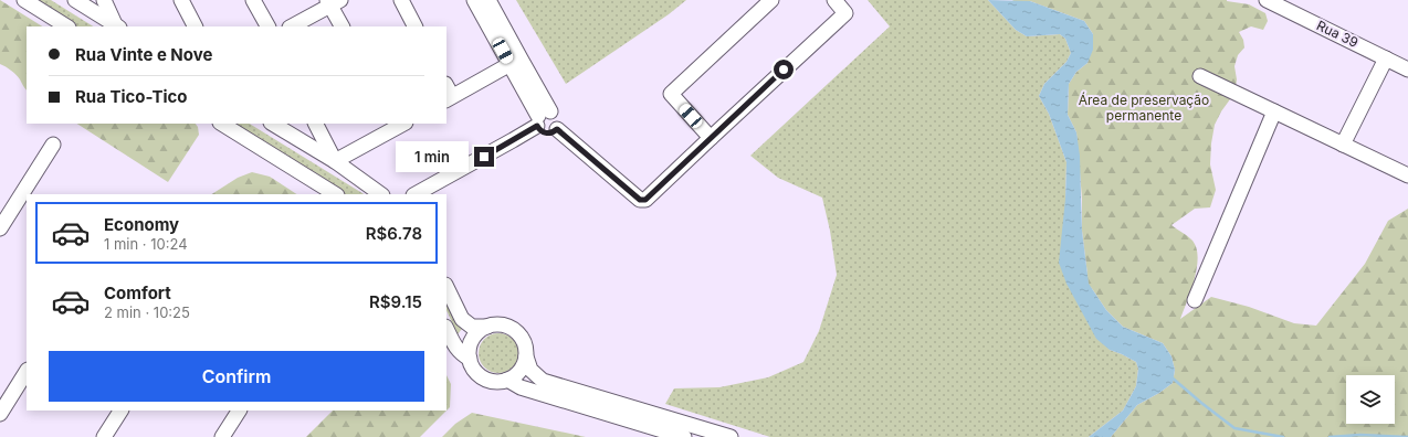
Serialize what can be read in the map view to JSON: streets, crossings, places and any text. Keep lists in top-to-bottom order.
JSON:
{
  "streets": {
    "street": ["Rua 39"]
  },
  "parks": ["Área de preservação permanente"],
  "page": {
    "banner": ["Rua Vinte e Nove", "Rua Tico-Tico"],
    "bubble": "1 min",
    "list": [
      {
        "name": "Economy",
        "note": "1 min · 10:24",
        "value": "R$6.78"
      },
      {
        "name": "Comfort",
        "note": "2 min · 10:25",
        "value": "R$9.15"
      }
    ],
    "buttons": "Confirm"
  }
}
